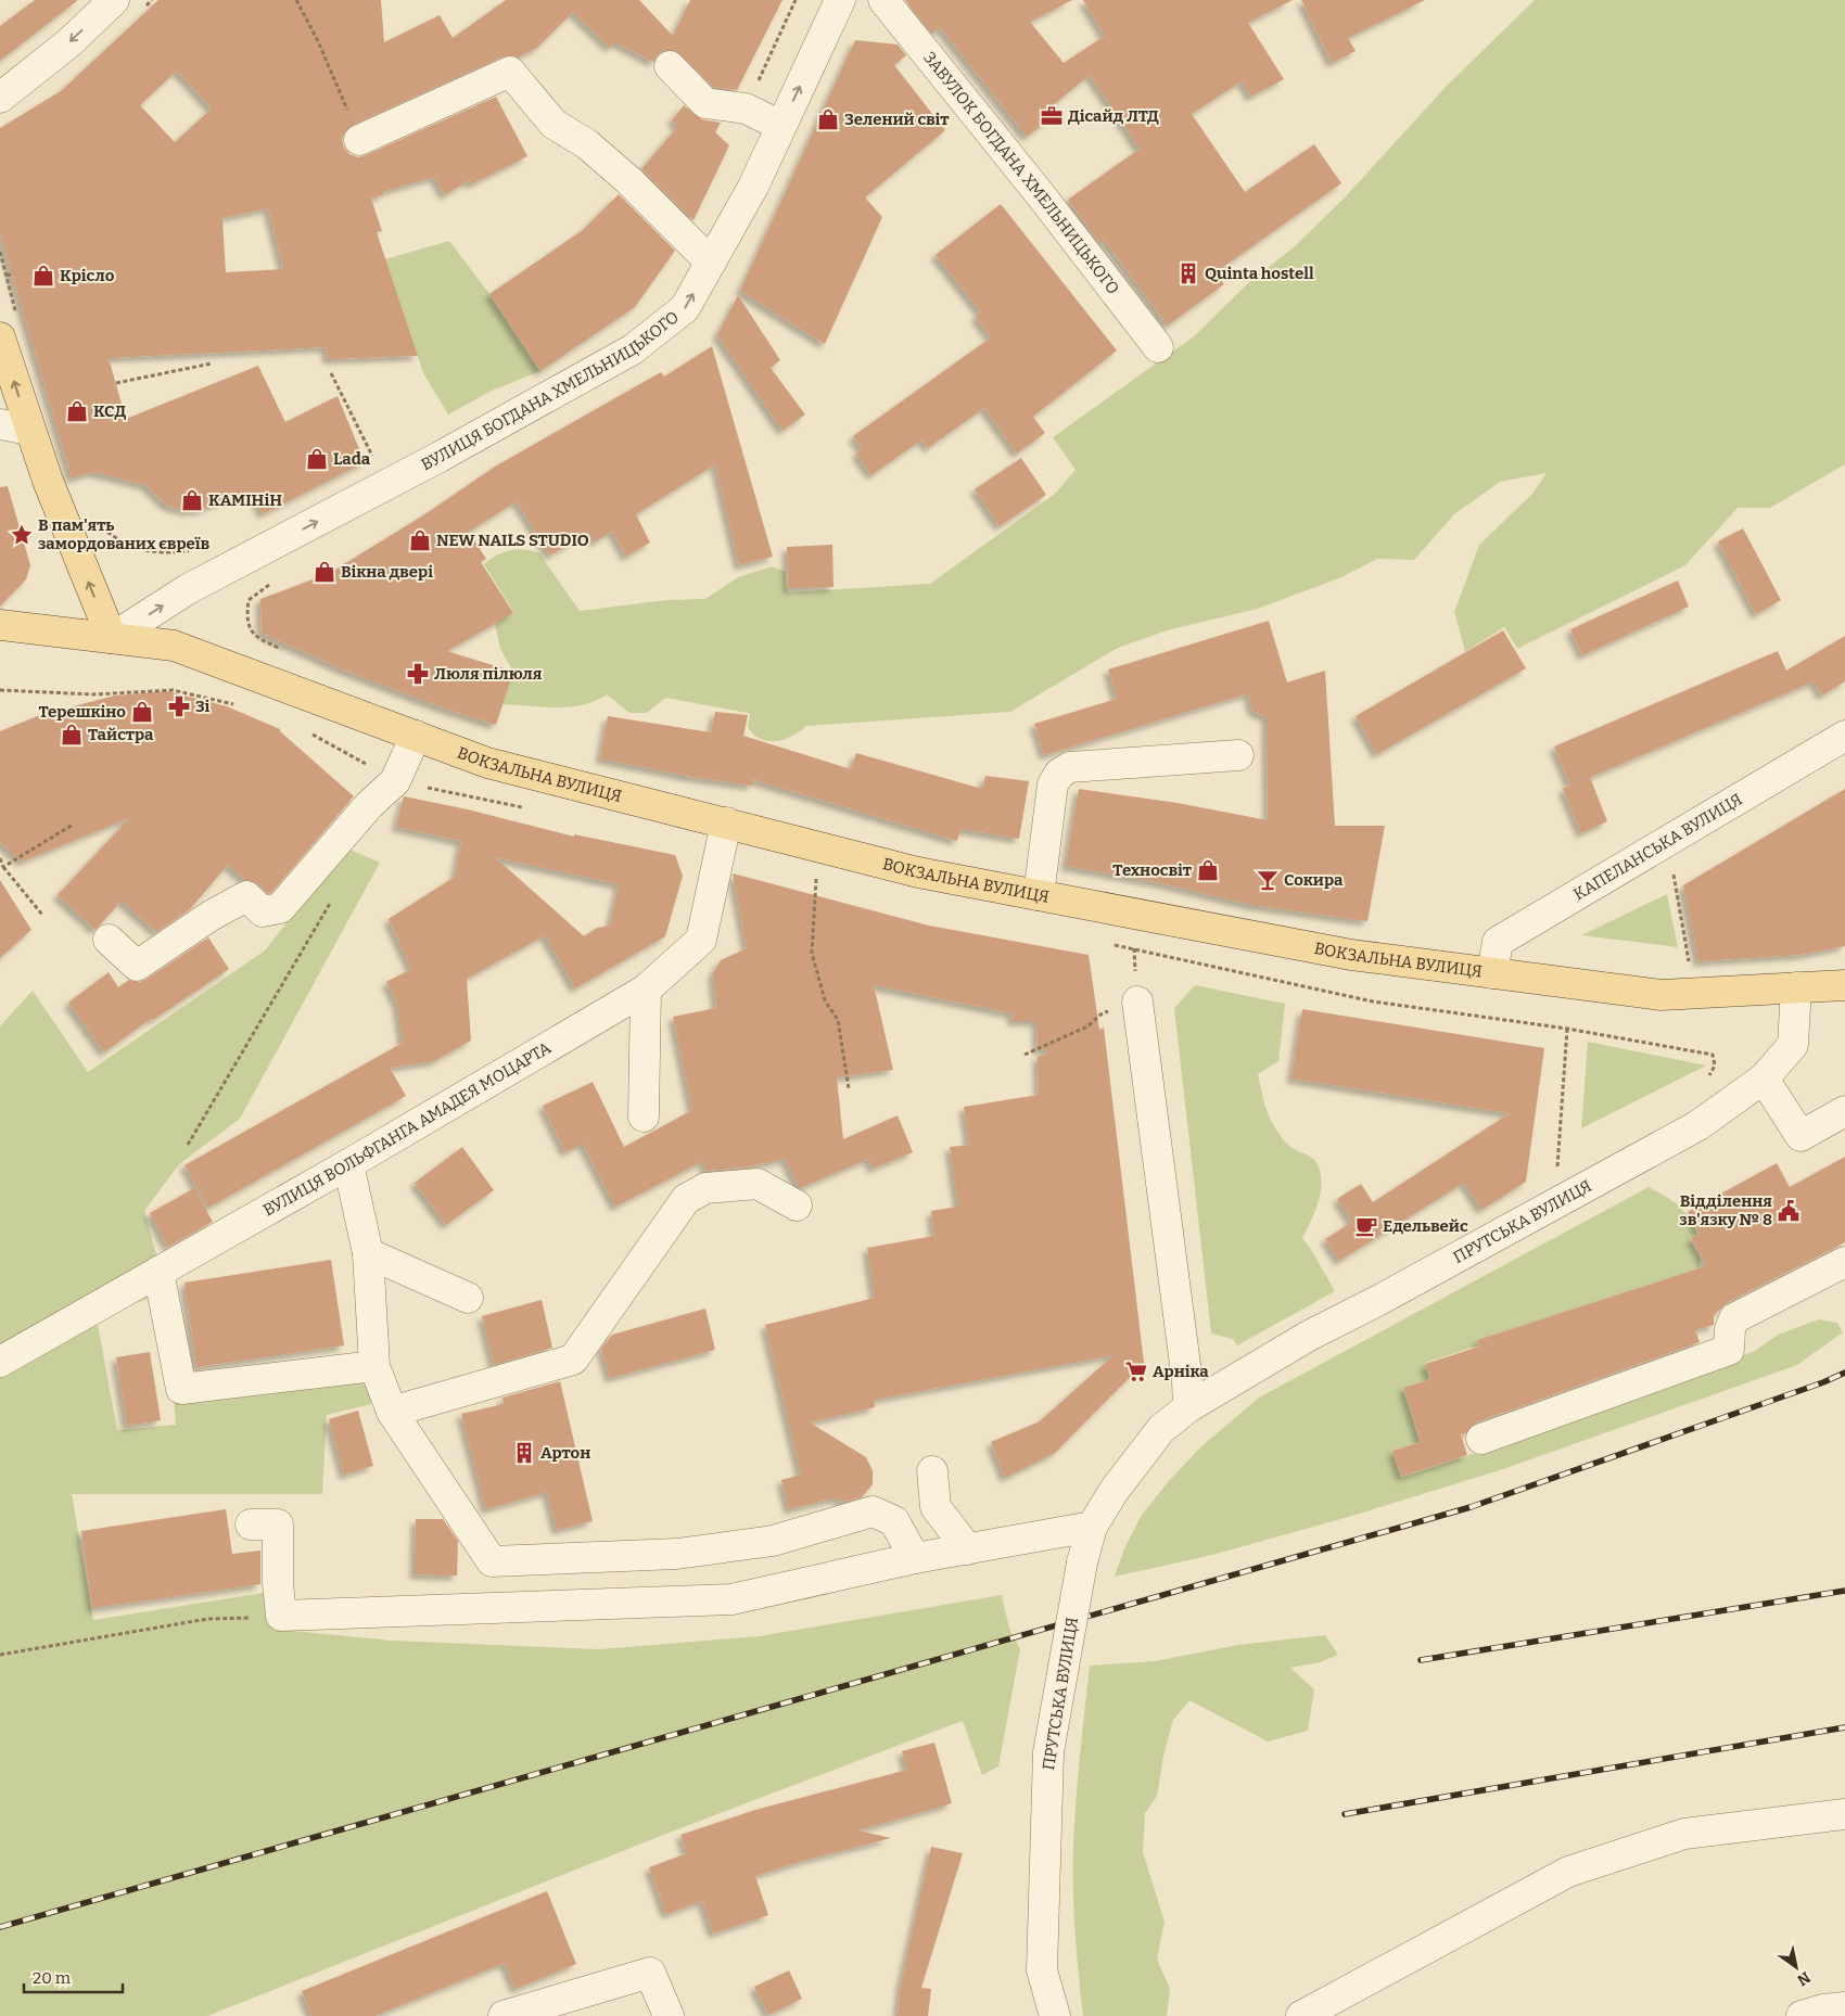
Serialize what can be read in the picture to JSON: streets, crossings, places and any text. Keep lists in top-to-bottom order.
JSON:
{
  "streets": {
    "main road": ["ВОКЗАЛЬНА ВУЛИЦЯ"],
    "street": [
      "ЗАВУЛОК БОГДАНА ХМЕЛЬНИЦЬКОГО",
      "ВУЛИЦЯ БОГДАНА ХМЕЛЬНИЦЬКОГО",
      "КАПЕЛАНСЬКА ВУЛИЦЯ",
      "ВУЛИЦЯ ВОЛЬФГАНГА АМАДЕЯ МОЦАРТА",
      "ПРУТСЬКА ВУЛИЦЯ"
    ]
  },
  "crossings": [
    ["ВУЛИЦЯ БОГДАНА ХМЕЛЬНИЦЬКОГО", "ВОКЗАЛЬНА ВУЛИЦЯ"],
    ["ВОКЗАЛЬНА ВУЛИЦЯ", "КАПЕЛАНСЬКА ВУЛИЦЯ"],
    ["ВОКЗАЛЬНА ВУЛИЦЯ", "ВУЛИЦЯ ВОЛЬФГАНГА АМАДЕЯ МОЦАРТА"],
    ["ВОКЗАЛЬНА ВУЛИЦЯ", "ПРУТСЬКА ВУЛИЦЯ"]
  ],
  "one_way": ["ВУЛИЦЯ БОГДАНА ХМЕЛЬНИЦЬКОГО"],
  "places": {
    "office": ["Дісайд ЛТД"],
    "shop": [
      "Зелений світ",
      "Крісло",
      "КСД",
      "Lada",
      "КАМІНіН",
      "NEW NAILS STUDIO",
      "Вікна двері",
      "Терешкіно",
      "Тайстра",
      "Техносвіт"
    ],
    "building": ["Quinta hostell", "Артон"],
    "place": ["В пам'ять замордованих євреїв"],
    "pharmacy": ["Люля пілюля", "3і"],
    "bar": ["Сокира"],
    "public building": ["Відділення зв'язку № 8"],
    "cafe": ["Едельвейс"],
    "supermarket": ["Арніка"]
  },
  "scale_bar": "20 m",
  "north": "bottom right"
}
